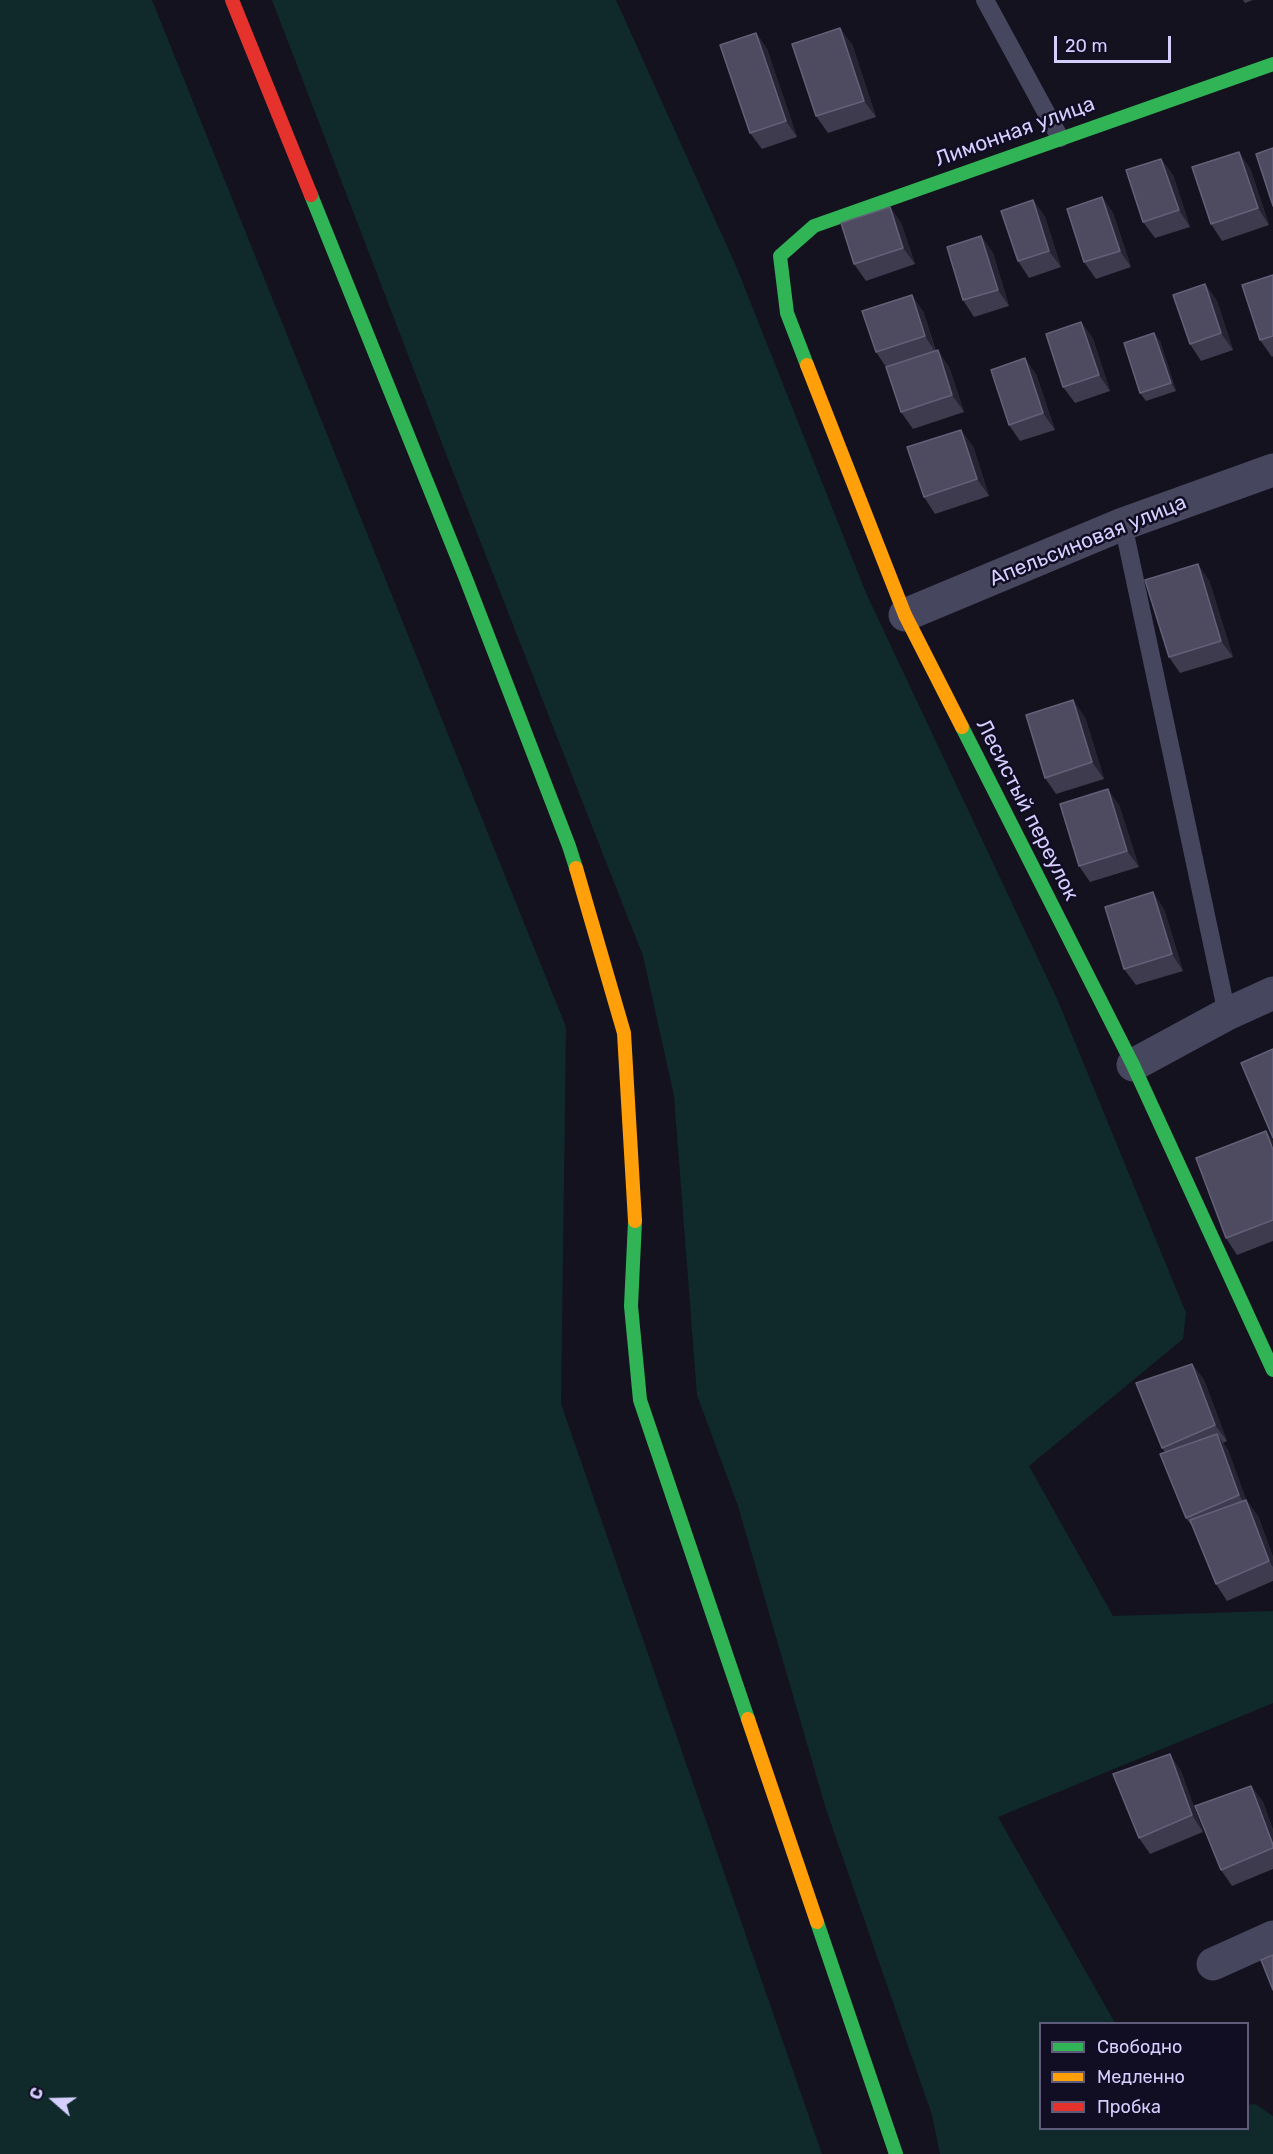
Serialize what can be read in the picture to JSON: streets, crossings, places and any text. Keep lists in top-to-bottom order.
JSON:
{
  "streets": {
    "main road": ["Лимонная улица", "Лесистый переулок"],
    "street": ["Апельсиновая улица"]
  },
  "crossings": [
    ["Лимонная улица", "Лесистый переулок"],
    ["Апельсиновая улица", "Лесистый переулок"]
  ],
  "legend": ["Свободно", "Медленно", "Пробка"],
  "scale_bar": "20 m",
  "north": "left"
}
